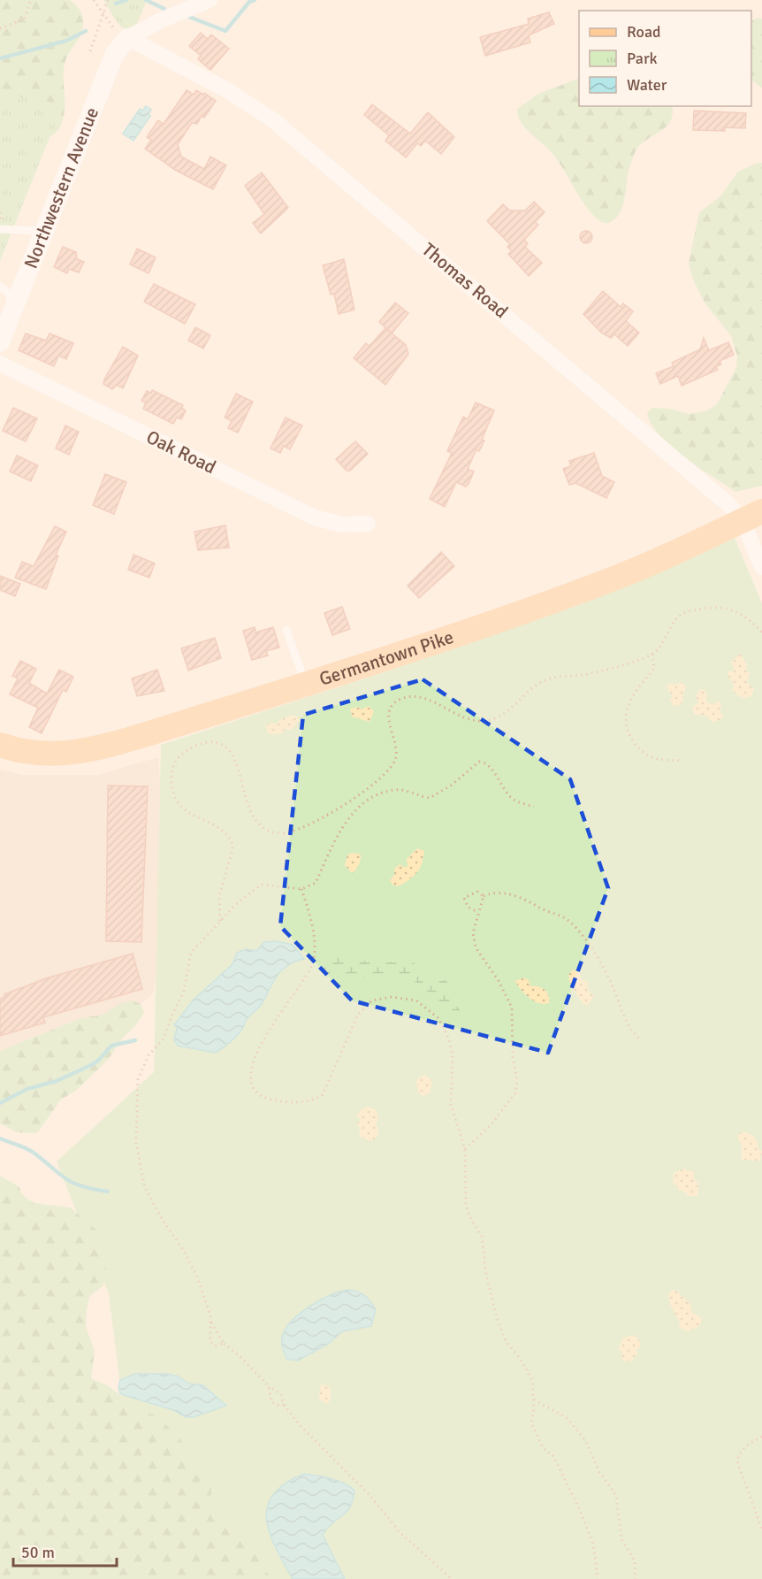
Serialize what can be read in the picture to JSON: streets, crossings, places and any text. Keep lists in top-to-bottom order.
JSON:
{
  "streets": {
    "main road": ["Germantown Pike"],
    "street": ["Northwestern Avenue", "Thomas Road", "Oak Road"]
  },
  "crossings": [
    ["Northwestern Avenue", "Thomas Road"],
    ["Thomas Road", "Germantown Pike"]
  ],
  "legend": ["Road", "Park", "Water"],
  "scale_bar": "50 m"
}
